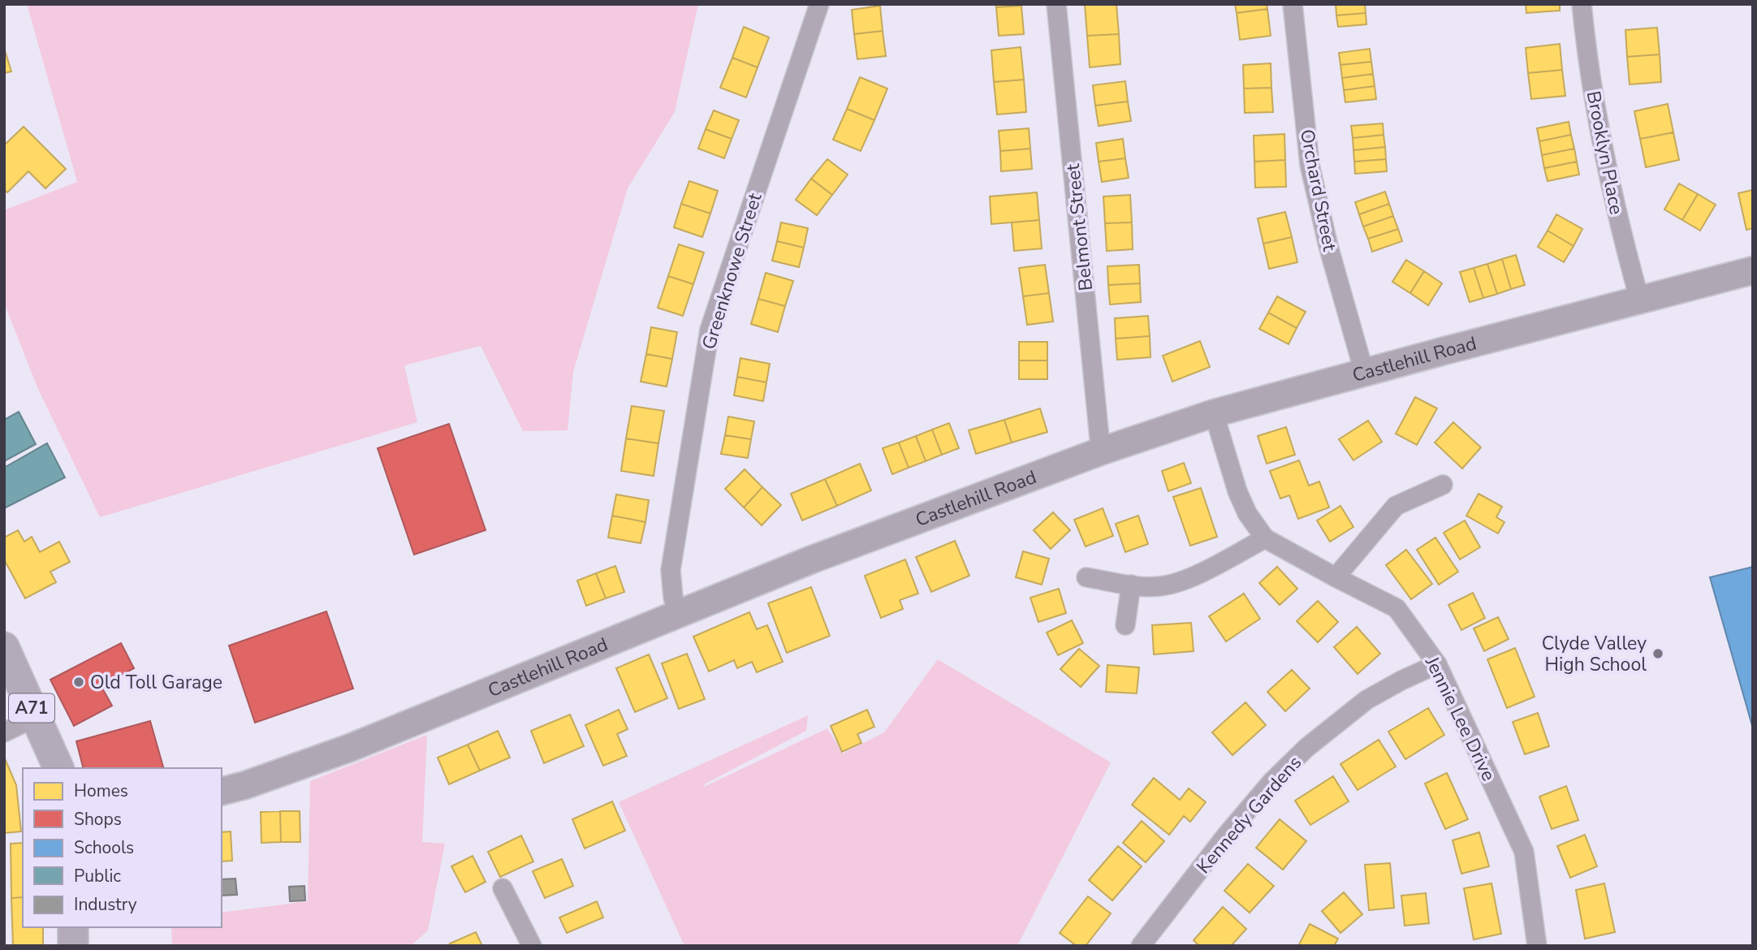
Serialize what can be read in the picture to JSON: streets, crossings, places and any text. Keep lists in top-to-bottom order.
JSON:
{
  "streets": {
    "main road": ["Castlehill Road", "A71"],
    "street": [
      "Brooklyn Place",
      "Orchard Street",
      "Belmont Street",
      "Greenknowe Street",
      "Jennie Lee Drive",
      "Kennedy Gardens"
    ]
  },
  "crossings": [
    ["Brooklyn Place", "Castlehill Road"],
    ["Orchard Street", "Castlehill Road"],
    ["Belmont Street", "Castlehill Road"],
    ["Greenknowe Street", "Castlehill Road"],
    ["Castlehill Road", "Jennie Lee Drive"],
    ["Jennie Lee Drive", "Kennedy Gardens"]
  ],
  "places": ["Clyde Valley High School", "Old Toll Garage"],
  "legend": [
    "Homes",
    "Shops",
    "Schools",
    "Public",
    "Industry"
  ]
}
